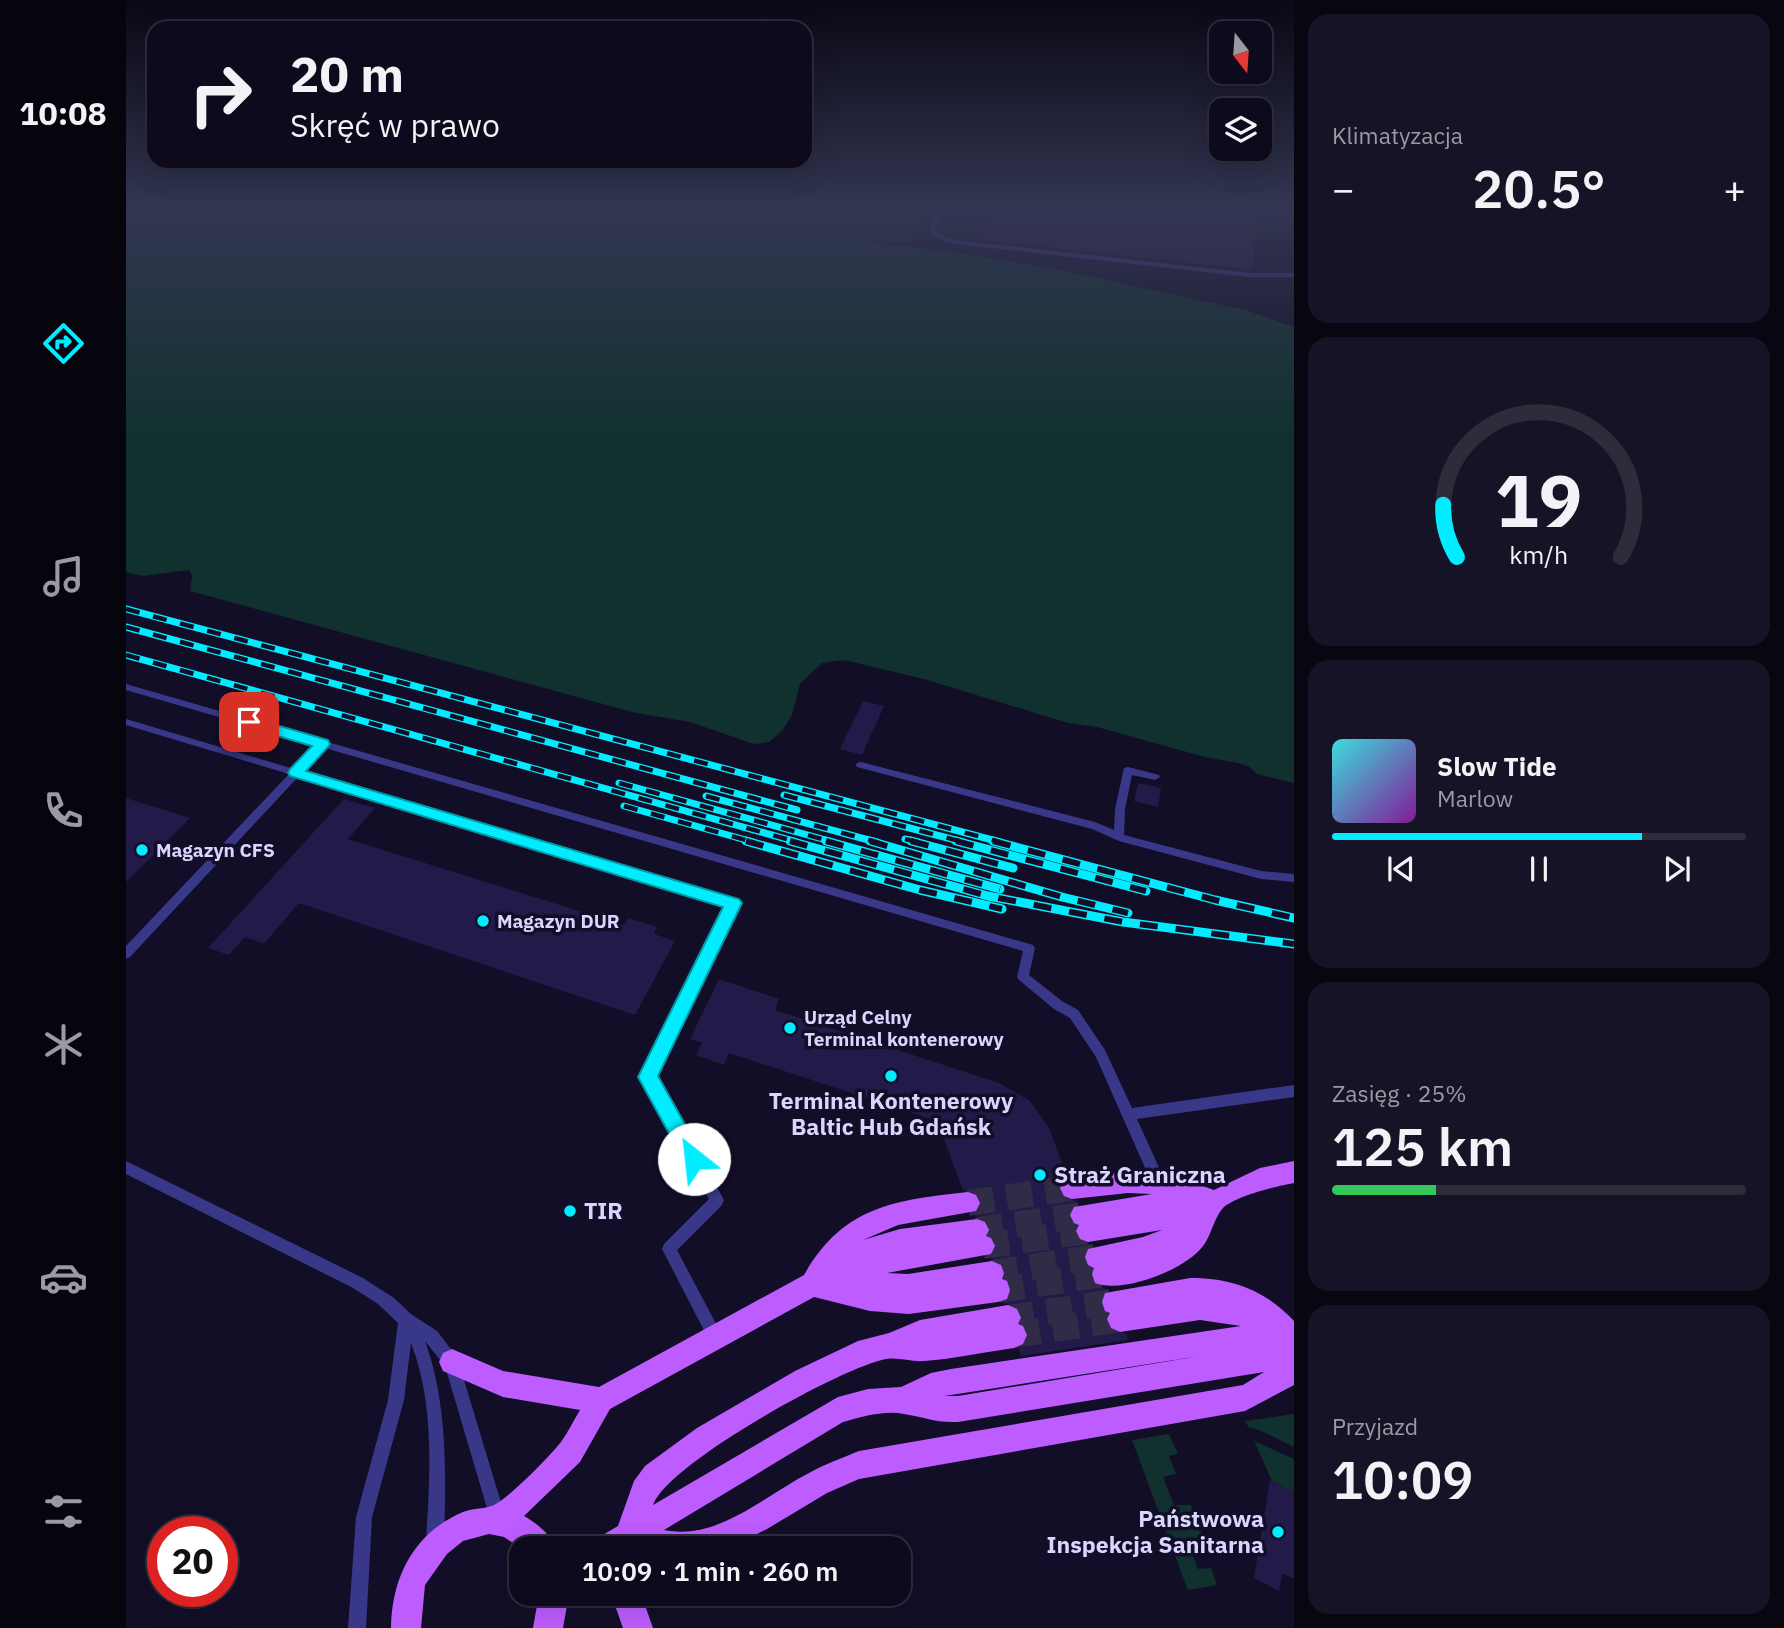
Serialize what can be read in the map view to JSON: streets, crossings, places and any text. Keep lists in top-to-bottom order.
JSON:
{
  "places": [
    "Magazyn CFS",
    "Magazyn DUR",
    "Urząd Celny Terminal kontenerowy",
    "Terminal Kontenerowy Baltic Hub Gdańsk",
    "Straż Graniczna",
    "TIR",
    "Państwowa Inspekcja Sanitarna"
  ],
  "north": "bottom",
  "page": {
    "tabs": "10:08",
    "tile": [
      "Klimatyzacja",
      ["Zasięg · 25%", "125 km"],
      ["Przyjazd", "10:09"]
    ],
    "turn": ["20 m", "Skręć w prawo"],
    "heat": ["−", "20.5°", "+"],
    "song": ["Slow Tide", "Marlow"],
    "limit": "20",
    "trip": "10:09 · 1 min · 260 m",
    "gauge": ["19", "km/h"]
  }
}
